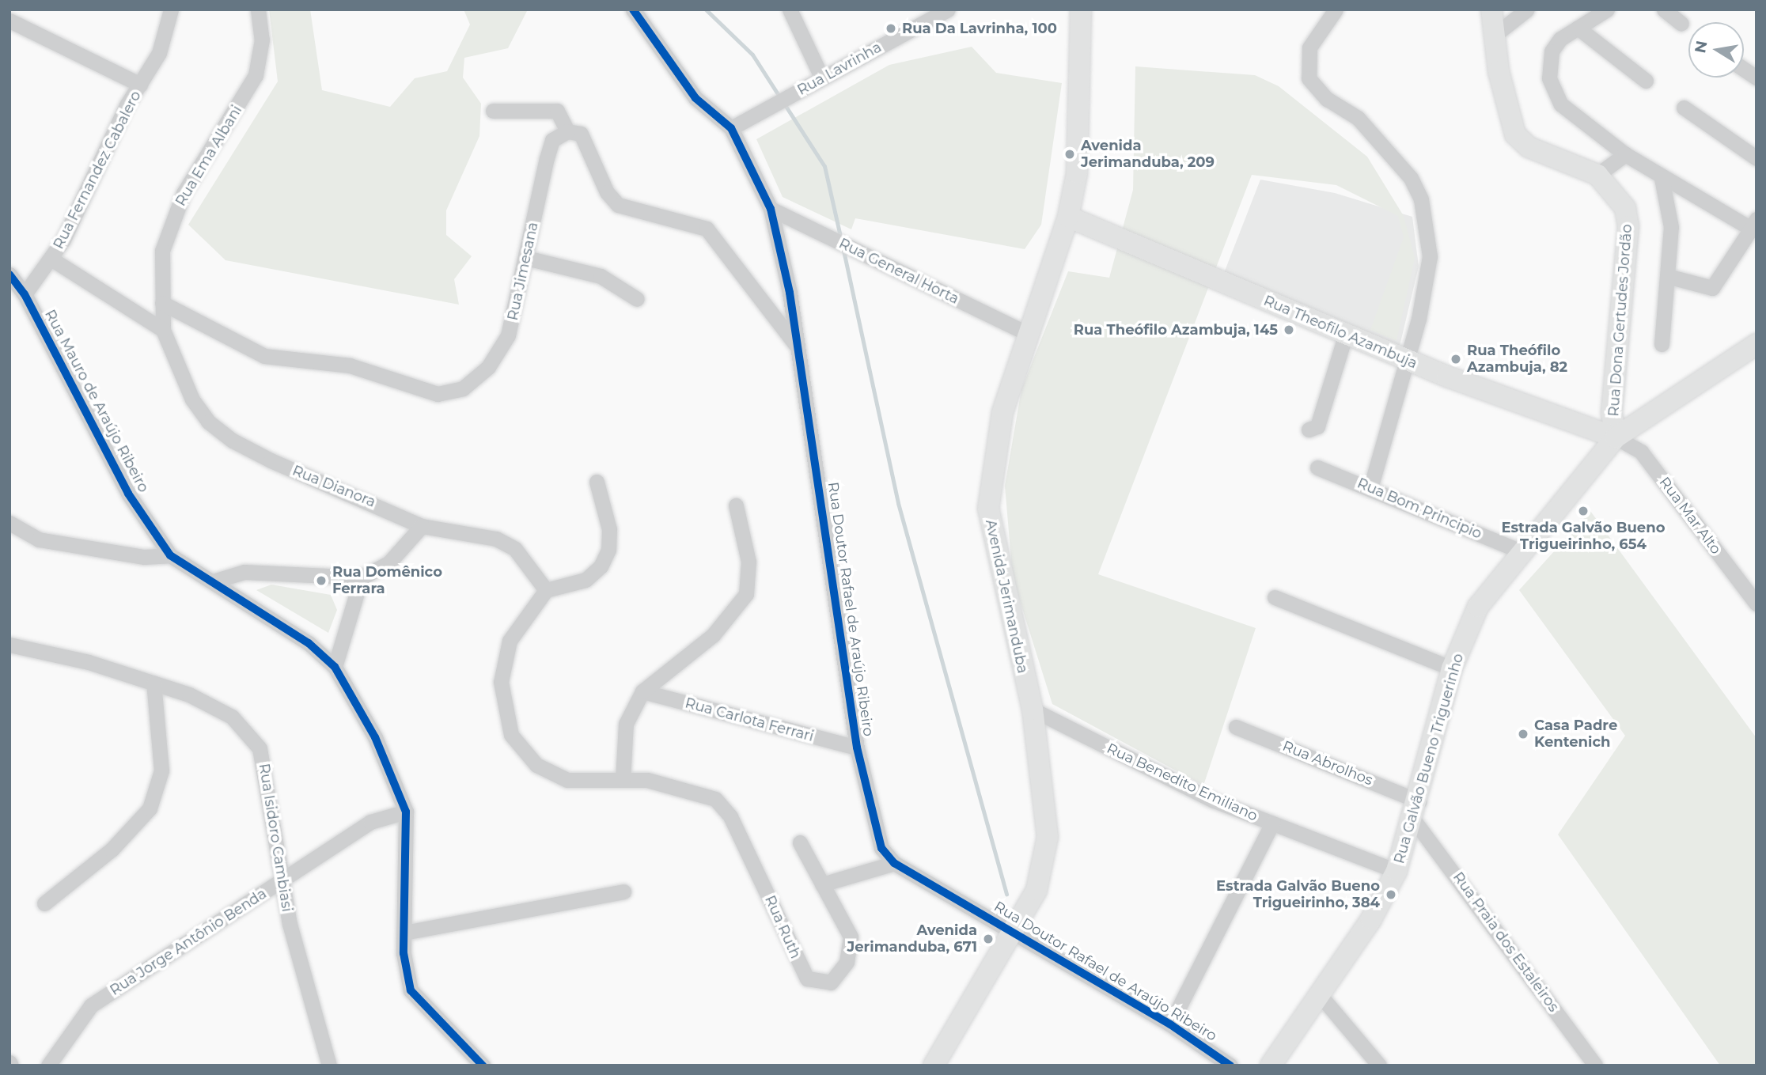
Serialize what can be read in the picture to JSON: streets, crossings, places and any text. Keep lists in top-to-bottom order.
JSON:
{
  "streets": {
    "street": [
      "Rua Lavrinha",
      "Rua Ema Albani",
      "Rua Fernandez Cabalero",
      "Rua Jimesana",
      "Rua General Horta",
      "Rua Dona Gertudes Jordão",
      "Rua Theofilo Azambuja",
      "Rua Mauro de Araújo Ribeiro",
      "Rua Dianora",
      "Rua Bom Principio",
      "Rua Mar Alto",
      "Avenida Jerimanduba",
      "Rua Doutor Rafael de Araújo Ribeiro",
      "Rua Carlota Ferrari",
      "Rua Galvão Bueno Triguerinho",
      "Rua Abrolhos",
      "Rua Benedito Emiliano",
      "Rua Isidoro Cambiasi",
      "Rua Ruth",
      "Rua Jorge Antônio Benda",
      "Rua Praia dos Estaleiros"
    ]
  },
  "crossings": [
    ["Rua Lavrinha", "Rua Doutor Rafael de Araújo Ribeiro"],
    ["Rua Ema Albani", "Rua Jimesana"],
    ["Rua Ema Albani", "Rua Dianora"],
    ["Rua Fernandez Cabalero", "Rua Mauro de Araújo Ribeiro"],
    ["Rua General Horta", "Avenida Jerimanduba"],
    ["Rua General Horta", "Rua Doutor Rafael de Araújo Ribeiro"],
    ["Rua Dona Gertudes Jordão", "Rua Theofilo Azambuja"],
    ["Rua Dona Gertudes Jordão", "Rua Mar Alto"],
    ["Rua Dona Gertudes Jordão", "Rua Galvão Bueno Triguerinho"],
    ["Rua Theofilo Azambuja", "Rua Mar Alto"],
    ["Rua Theofilo Azambuja", "Avenida Jerimanduba"],
    ["Rua Theofilo Azambuja", "Rua Galvão Bueno Triguerinho"],
    ["Rua Mauro de Araújo Ribeiro", "Rua Jorge Antônio Benda"],
    ["Rua Bom Principio", "Rua Galvão Bueno Triguerinho"],
    ["Rua Mar Alto", "Rua Galvão Bueno Triguerinho"],
    ["Avenida Jerimanduba", "Rua Doutor Rafael de Araújo Ribeiro"],
    ["Avenida Jerimanduba", "Rua Benedito Emiliano"],
    ["Rua Doutor Rafael de Araújo Ribeiro", "Rua Carlota Ferrari"],
    ["Rua Doutor Rafael de Araújo Ribeiro", "Rua Benedito Emiliano"],
    ["Rua Galvão Bueno Triguerinho", "Rua Abrolhos"],
    ["Rua Galvão Bueno Triguerinho", "Rua Benedito Emiliano"],
    ["Rua Galvão Bueno Triguerinho", "Rua Praia dos Estaleiros"],
    ["Rua Abrolhos", "Rua Praia dos Estaleiros"],
    ["Rua Isidoro Cambiasi", "Rua Jorge Antônio Benda"]
  ],
  "places": [
    "Rua Da Lavrinha, 100",
    "Avenida Jerimanduba, 209",
    "Rua Theófilo Azambuja, 145",
    "Rua Theófilo Azambuja, 82",
    "Estrada Galvão Bueno Trigueirinho, 654",
    "Rua Domênico Ferrara",
    "Casa Padre Kentenich",
    "Estrada Galvão Bueno Trigueirinho, 384",
    "Avenida Jerimanduba, 671"
  ],
  "north": "left"
}
